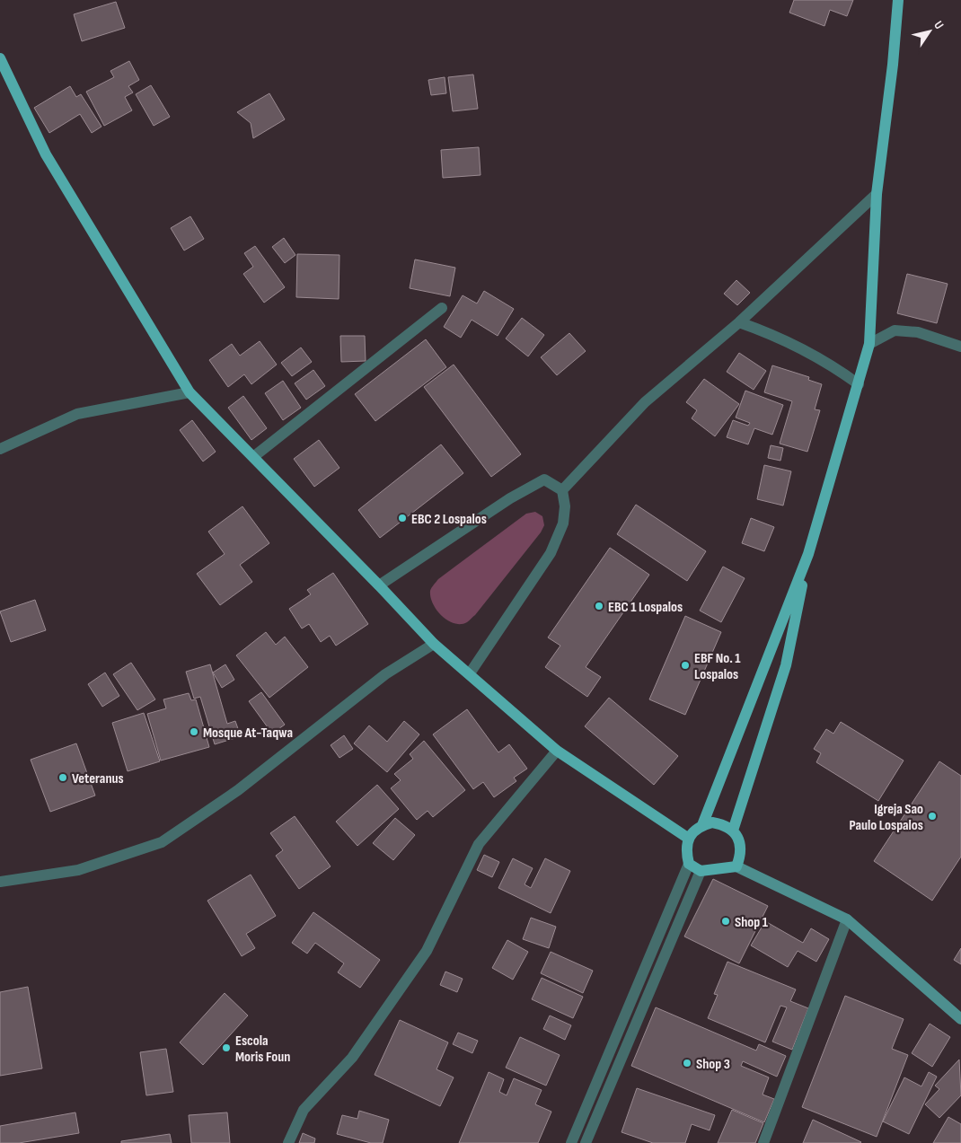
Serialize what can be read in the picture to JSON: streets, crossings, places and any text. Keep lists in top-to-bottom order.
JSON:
{
  "places": [
    "EBC 2 Lospalos",
    "EBC 1 Lospalos",
    "EBF No. 1 Lospalos",
    "Mosque At-Taqwa",
    "Veteranus",
    "Igreja Sao Paulo Lospalos",
    "Shop 1",
    "Escola Moris Foun",
    "Shop 3"
  ],
  "north": "top right"
}
